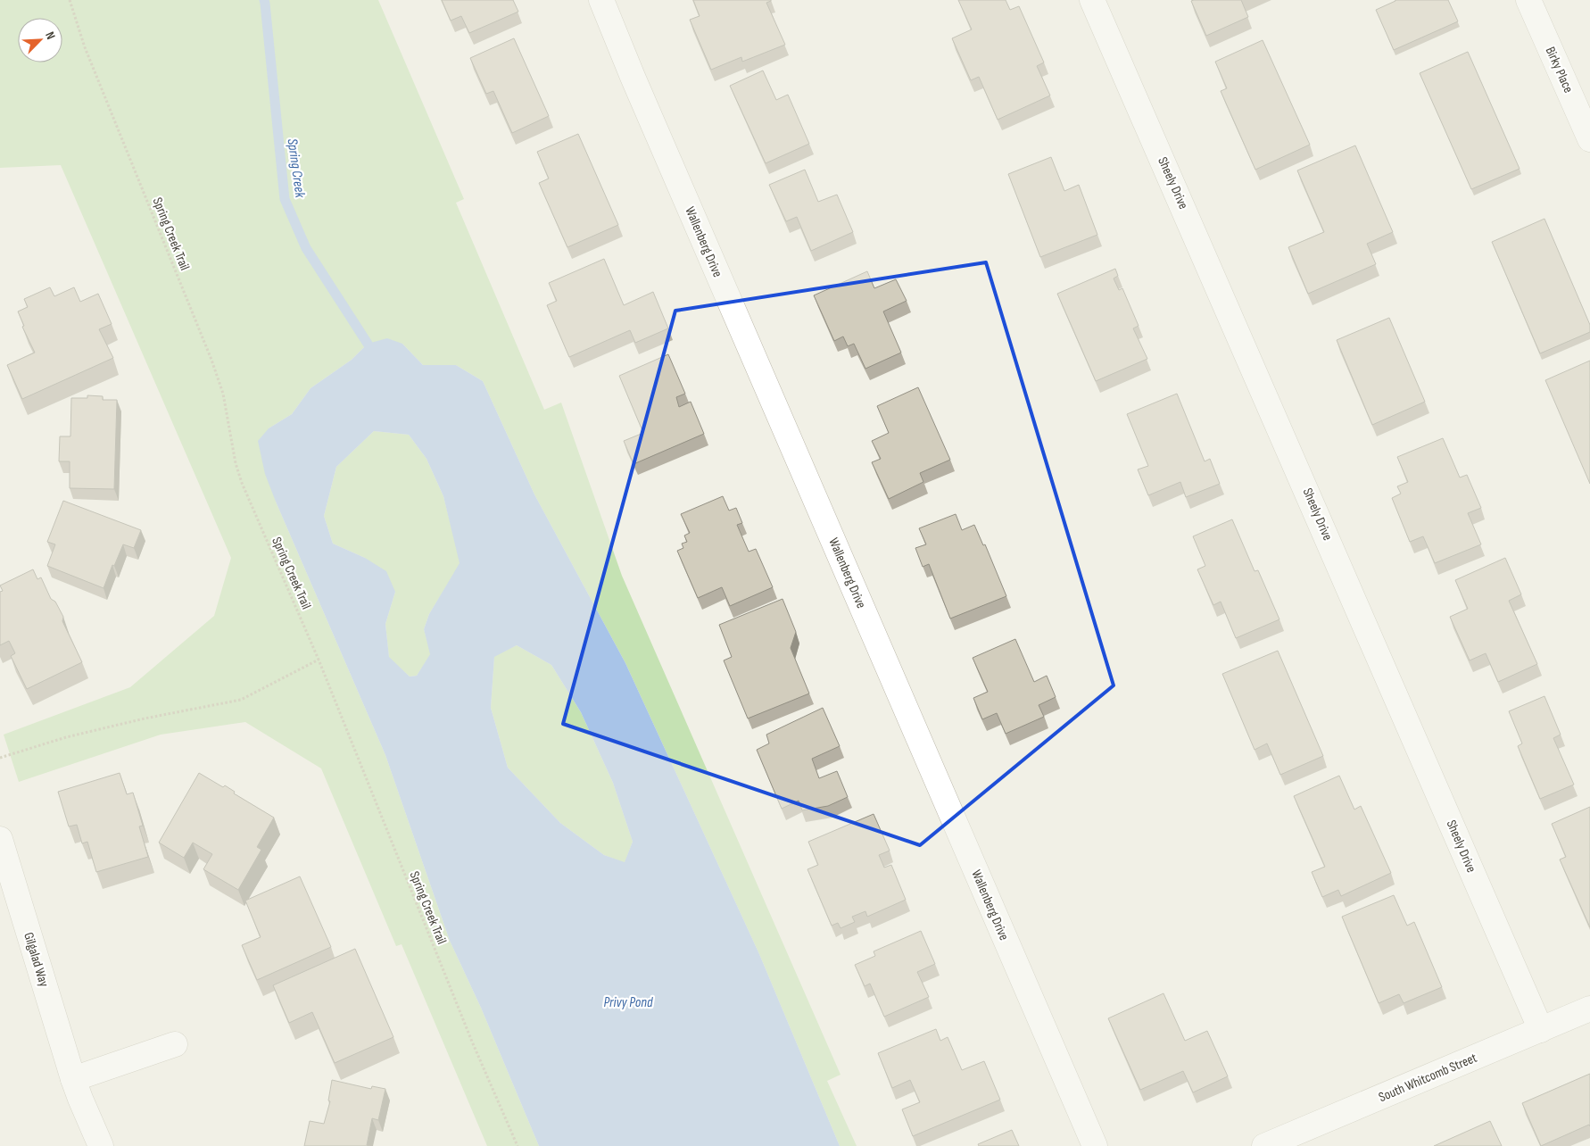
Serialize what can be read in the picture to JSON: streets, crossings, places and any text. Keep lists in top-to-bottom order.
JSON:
{
  "streets": {
    "street": [
      "Birky Place",
      "Sheely Drive",
      "Wallenberg Drive",
      "Gilgalad Way",
      "South Whitcomb Street"
    ],
    "path": ["Spring Creek Trail"]
  },
  "crossings": [
    ["Sheely Drive", "South Whitcomb Street"]
  ],
  "water": ["Spring Creek", "Privy Pond"],
  "north": "top right"
}
